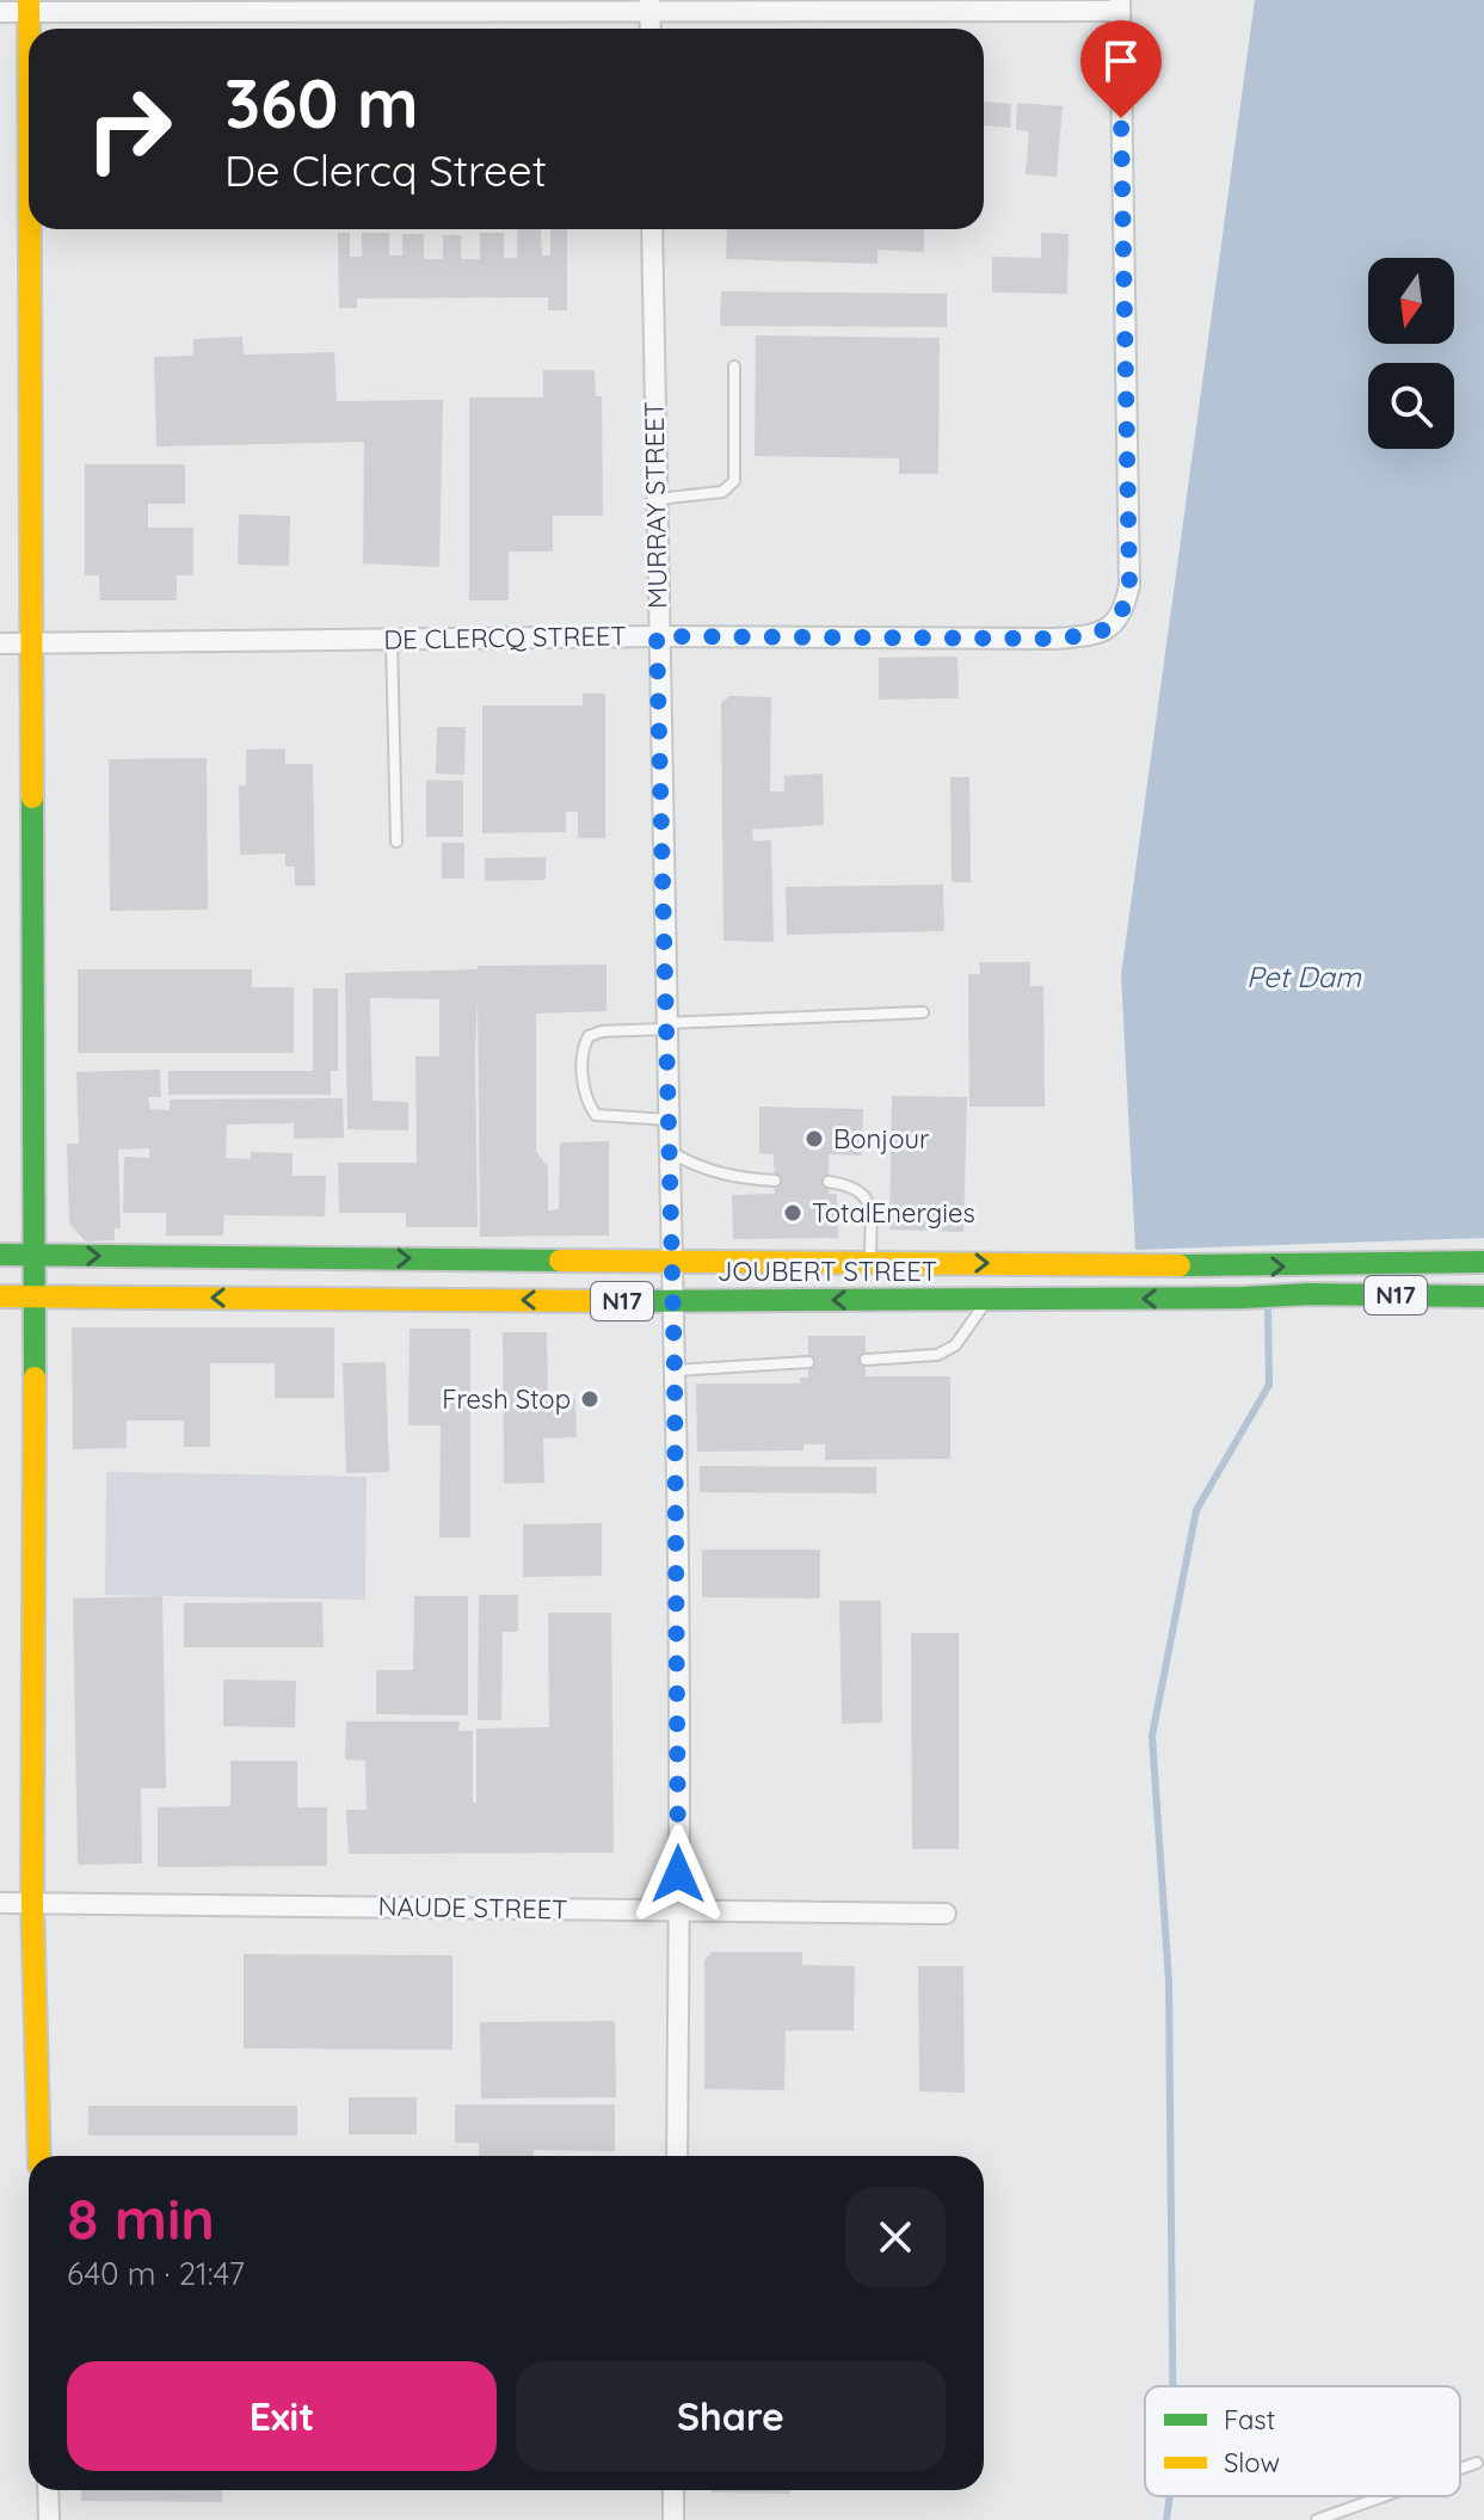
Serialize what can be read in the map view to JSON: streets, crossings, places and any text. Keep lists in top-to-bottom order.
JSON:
{
  "streets": {
    "main road": ["JOUBERT STREET", "N17"],
    "street": ["MURRAY STREET", "DE CLERCQ STREET", "NAUDE STREET"]
  },
  "crossings": [
    ["MURRAY STREET", "DE CLERCQ STREET"],
    ["MURRAY STREET", "JOUBERT STREET"],
    ["MURRAY STREET", "NAUDE STREET"]
  ],
  "water": ["Pet Dam"],
  "places": ["Bonjour", "TotalEnergies", "Fresh Stop"],
  "legend": ["Fast", "Slow"],
  "north": "bottom",
  "page": {
    "turn": ["360 m", "De Clercq Street"],
    "heading": ["8 min", "640 m · 21:47"],
    "buttons": ["Exit", "Share"]
  }
}
